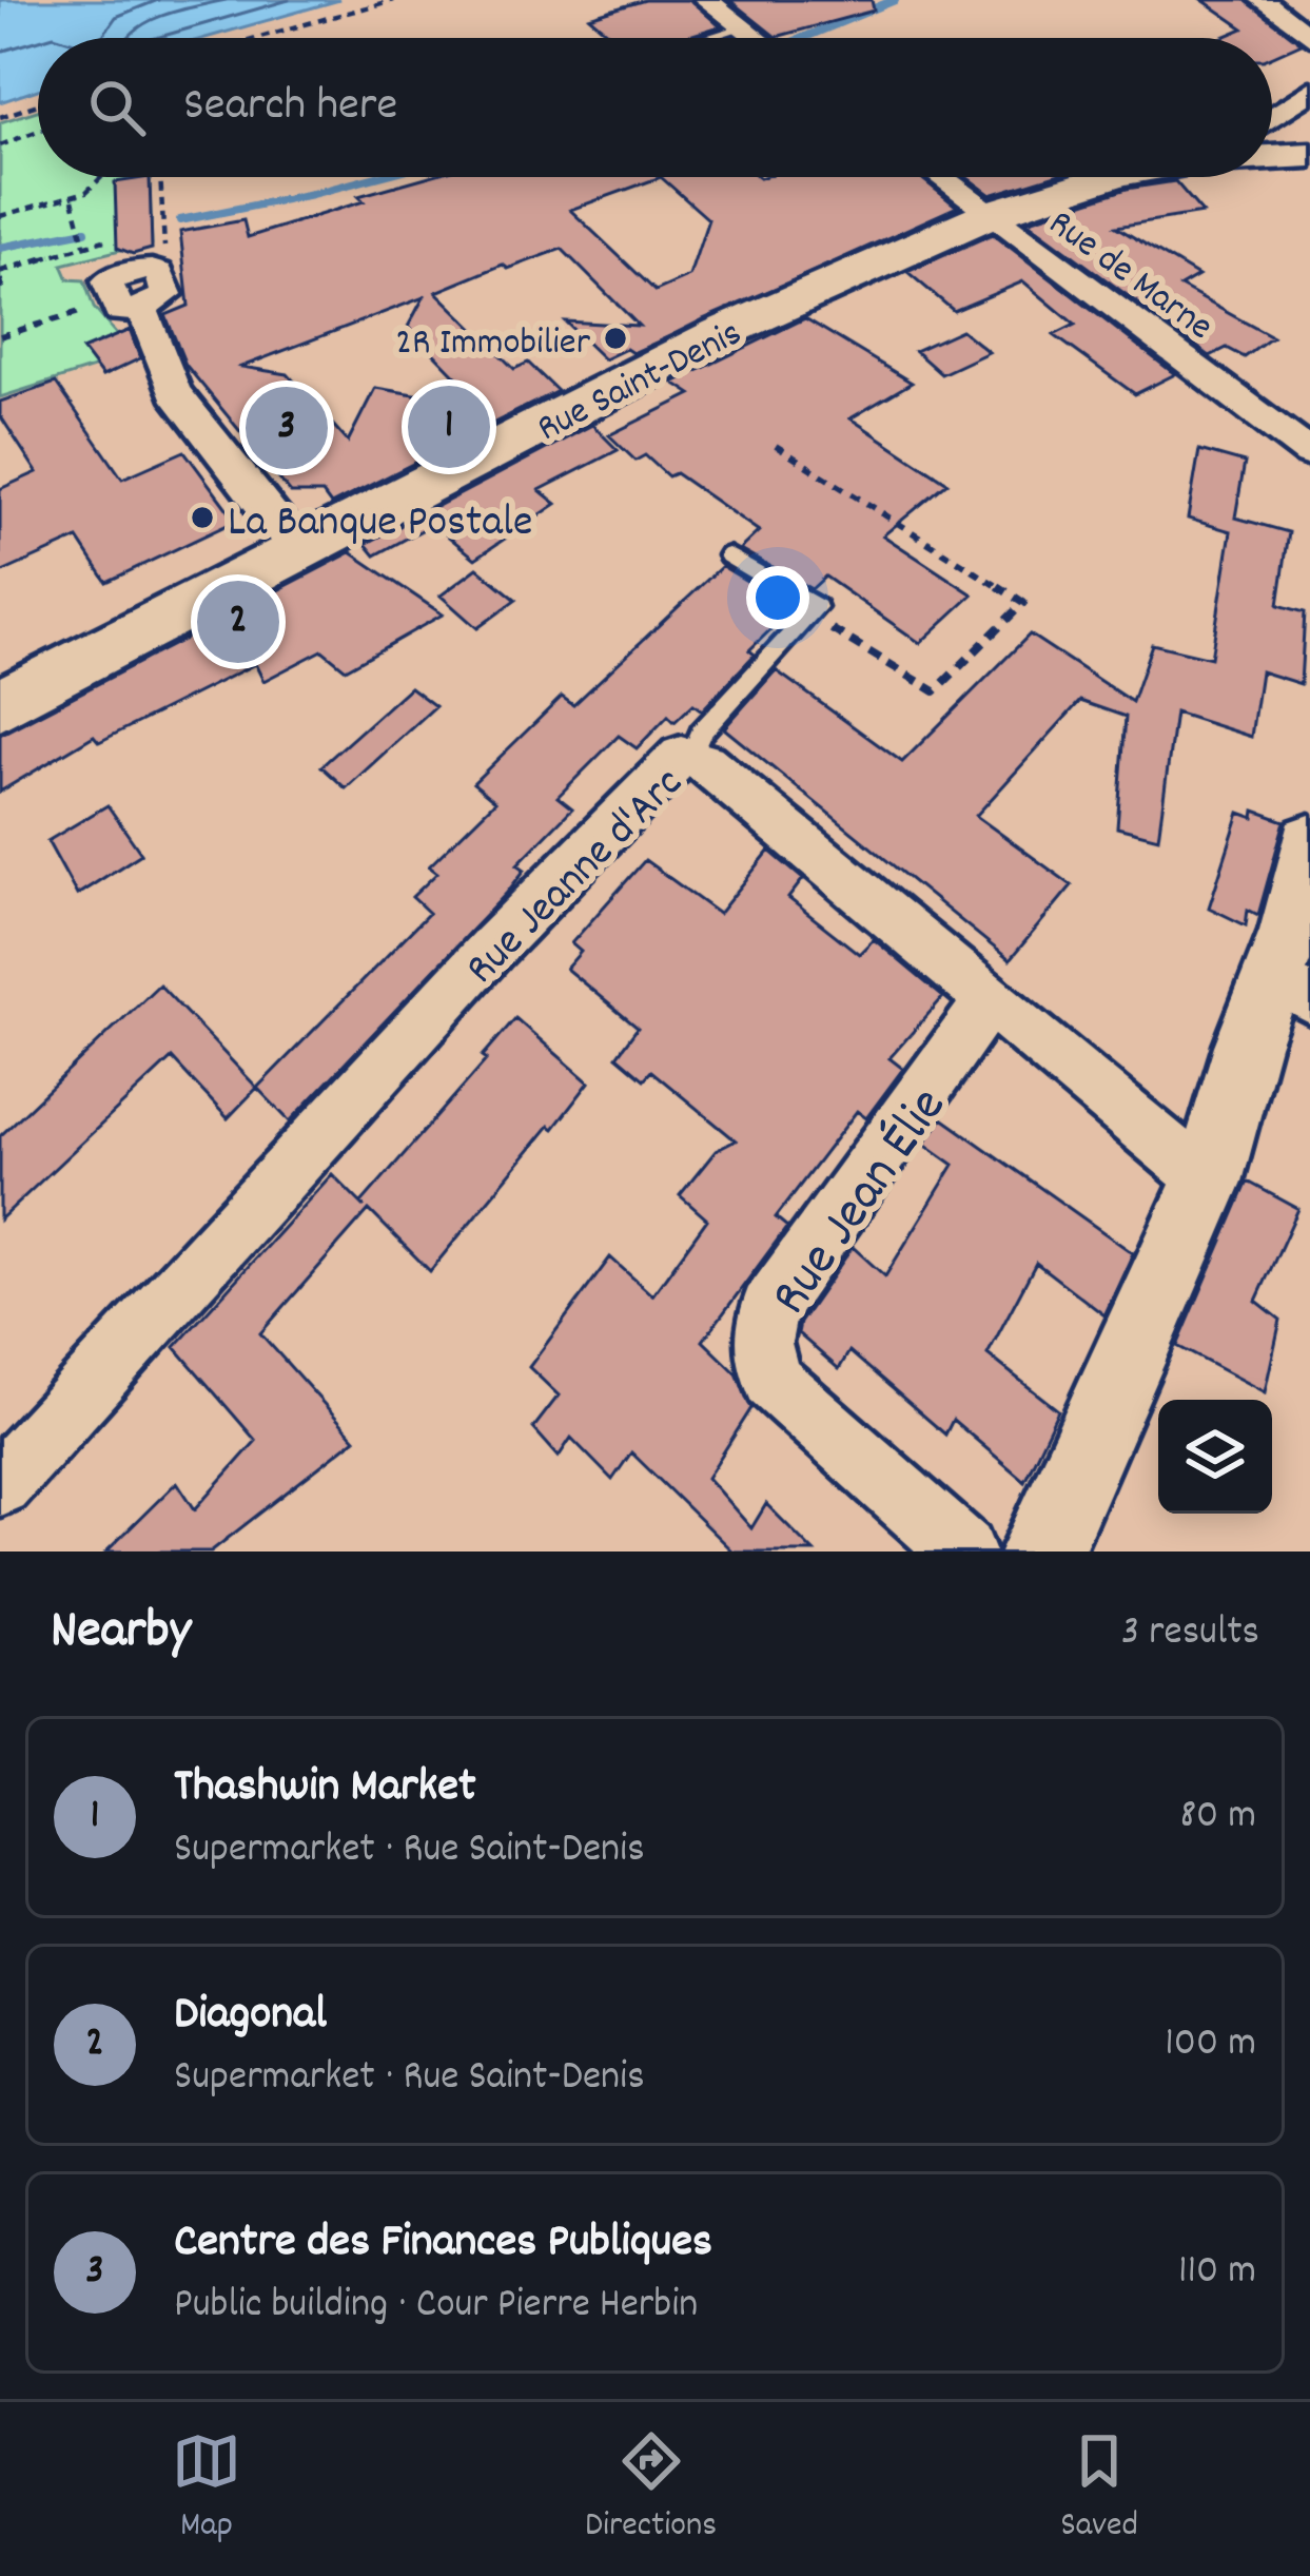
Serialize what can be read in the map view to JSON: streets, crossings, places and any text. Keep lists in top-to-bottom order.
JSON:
{
  "streets": {
    "main road": ["Rue Saint-Denis"],
    "street": ["Rue de Marne", "Rue Jeanne d'Arc", "Rue Jean Élie"]
  },
  "crossings": [
    ["Rue de Marne", "Rue Saint-Denis"],
    ["Rue Jeanne d'Arc", "Rue Jean Élie"]
  ],
  "places": ["2R Immobilier", "La Banque Postale"],
  "page": {
    "search": "Search here",
    "pins": ["1", "3", "2"],
    "heading": ["Nearby", "3 results"],
    "list": [
      {
        "mark": "1",
        "name": "Thashwin Market",
        "note": "Supermarket · Rue Saint-Denis",
        "value": "80 m"
      },
      {
        "mark": "2",
        "name": "Diagonal",
        "note": "Supermarket · Rue Saint-Denis",
        "value": "100 m"
      },
      {
        "mark": "3",
        "name": "Centre des Finances Publiques",
        "note": "Public building · Cour Pierre Herbin",
        "value": "110 m"
      }
    ],
    "nav": ["Map", "Directions", "Saved"]
  }
}
